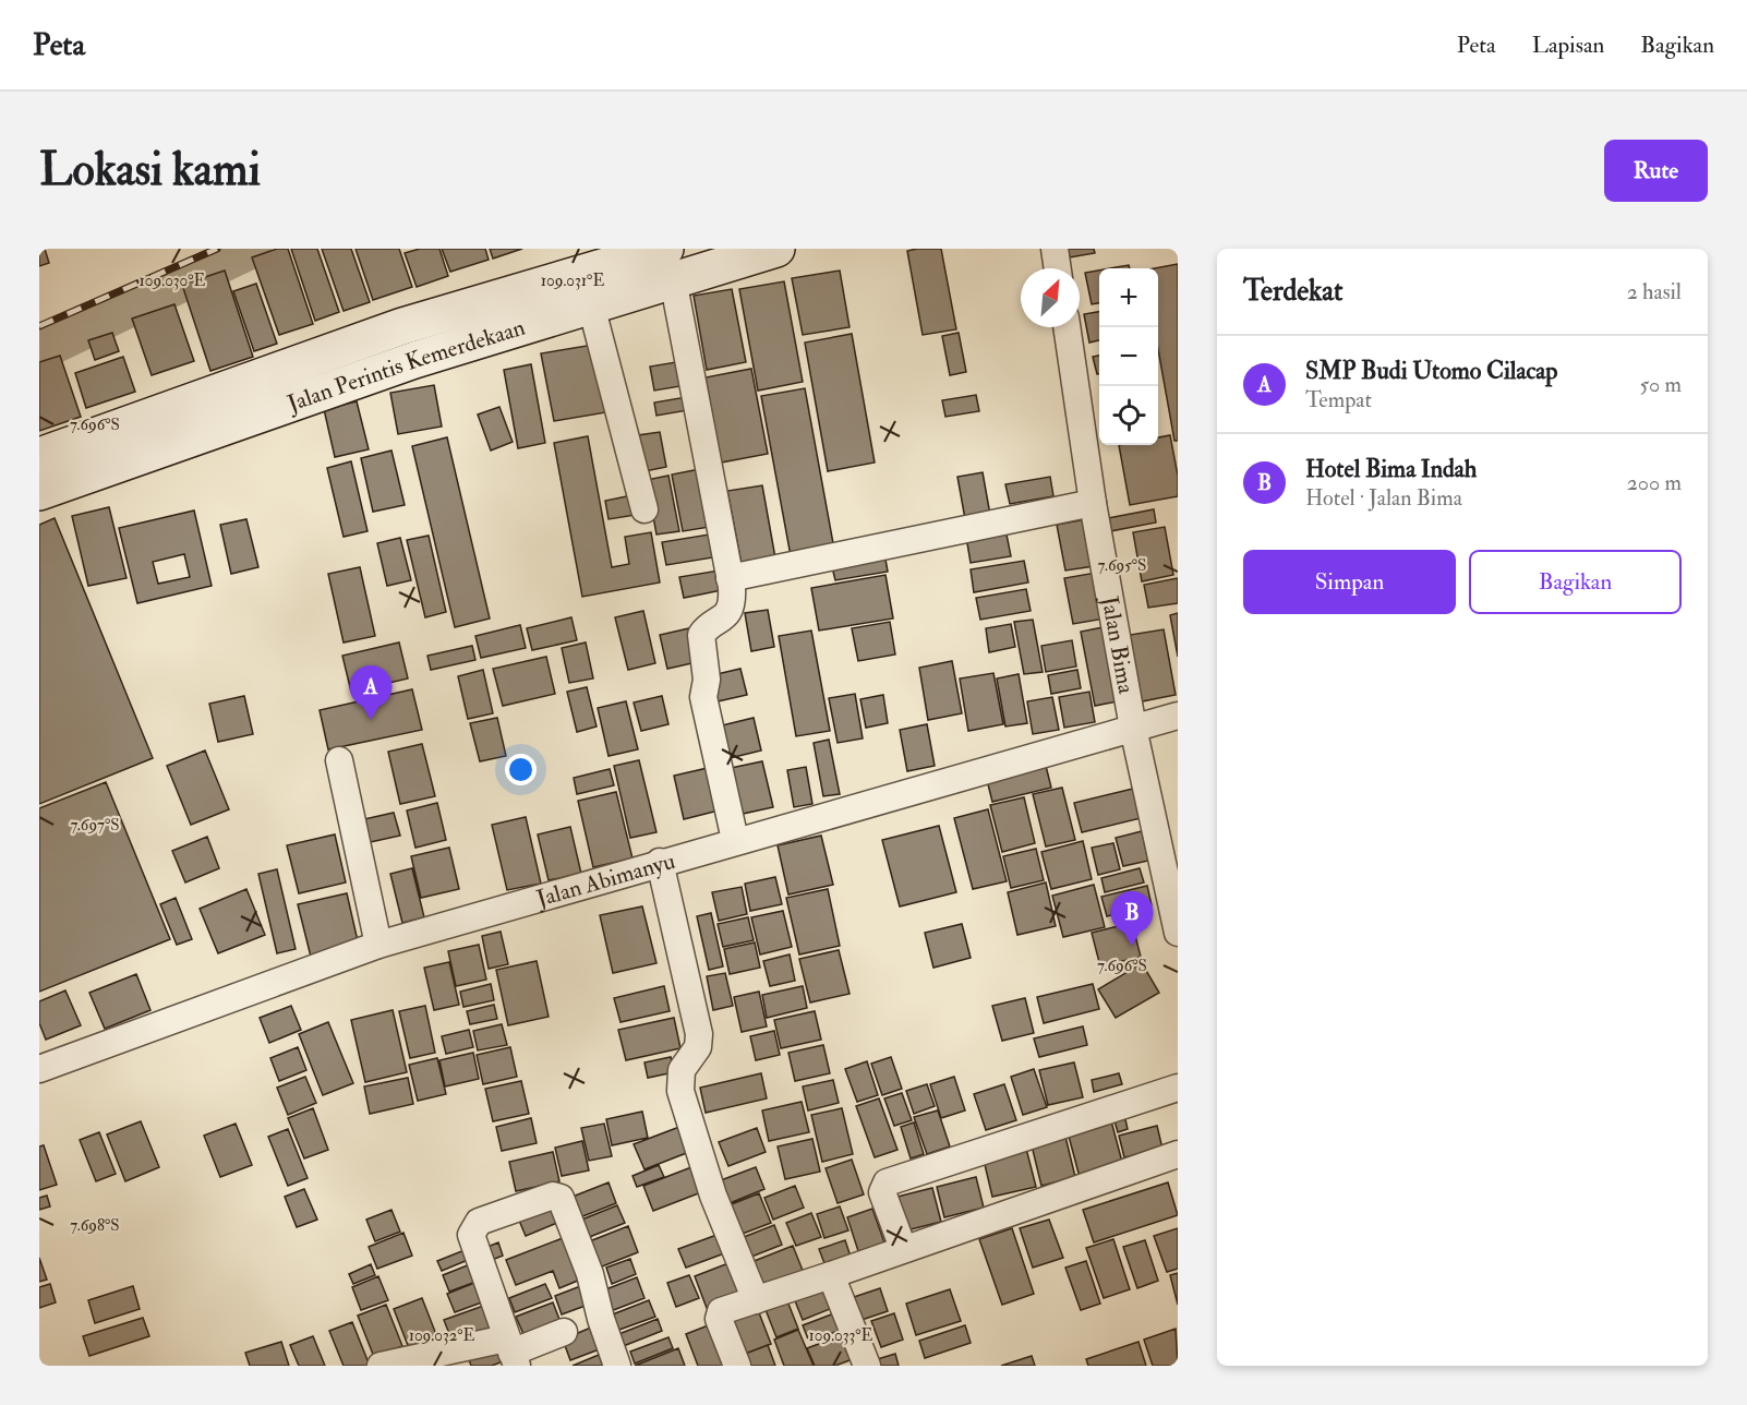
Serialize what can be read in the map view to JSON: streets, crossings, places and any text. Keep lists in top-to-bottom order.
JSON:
{
  "streets": {
    "main road": ["Jalan Perintis Kemerdekaan"],
    "street": ["Jalan Bima", "Jalan Abimanyu"]
  },
  "crossings": [
    ["Jalan Bima", "Jalan Abimanyu"]
  ],
  "north": "top right",
  "page": {
    "header": "Peta",
    "nav": ["Peta", "Lapisan", "Bagikan"],
    "buttons": [
      "Rute",
      ["Simpan", "Bagikan"]
    ],
    "title": "Lokasi kami",
    "heading": ["Terdekat", "2 hasil"],
    "map_buttons": ["+", "−"],
    "list": [
      {
        "mark": "A",
        "name": "SMP Budi Utomo Cilacap",
        "note": "Tempat",
        "value": "50 m"
      },
      {
        "mark": "B",
        "name": "Hotel Bima Indah",
        "note": "Hotel · Jalan Bima",
        "value": "200 m"
      }
    ],
    "pins": ["A", "B"]
  },
  "coordinates": [
    "109.030°E",
    "109.031°E",
    "7.696°S",
    "7.695°S",
    "7.697°S",
    "7.698°S",
    "109.032°E",
    "109.033°E"
  ]
}
